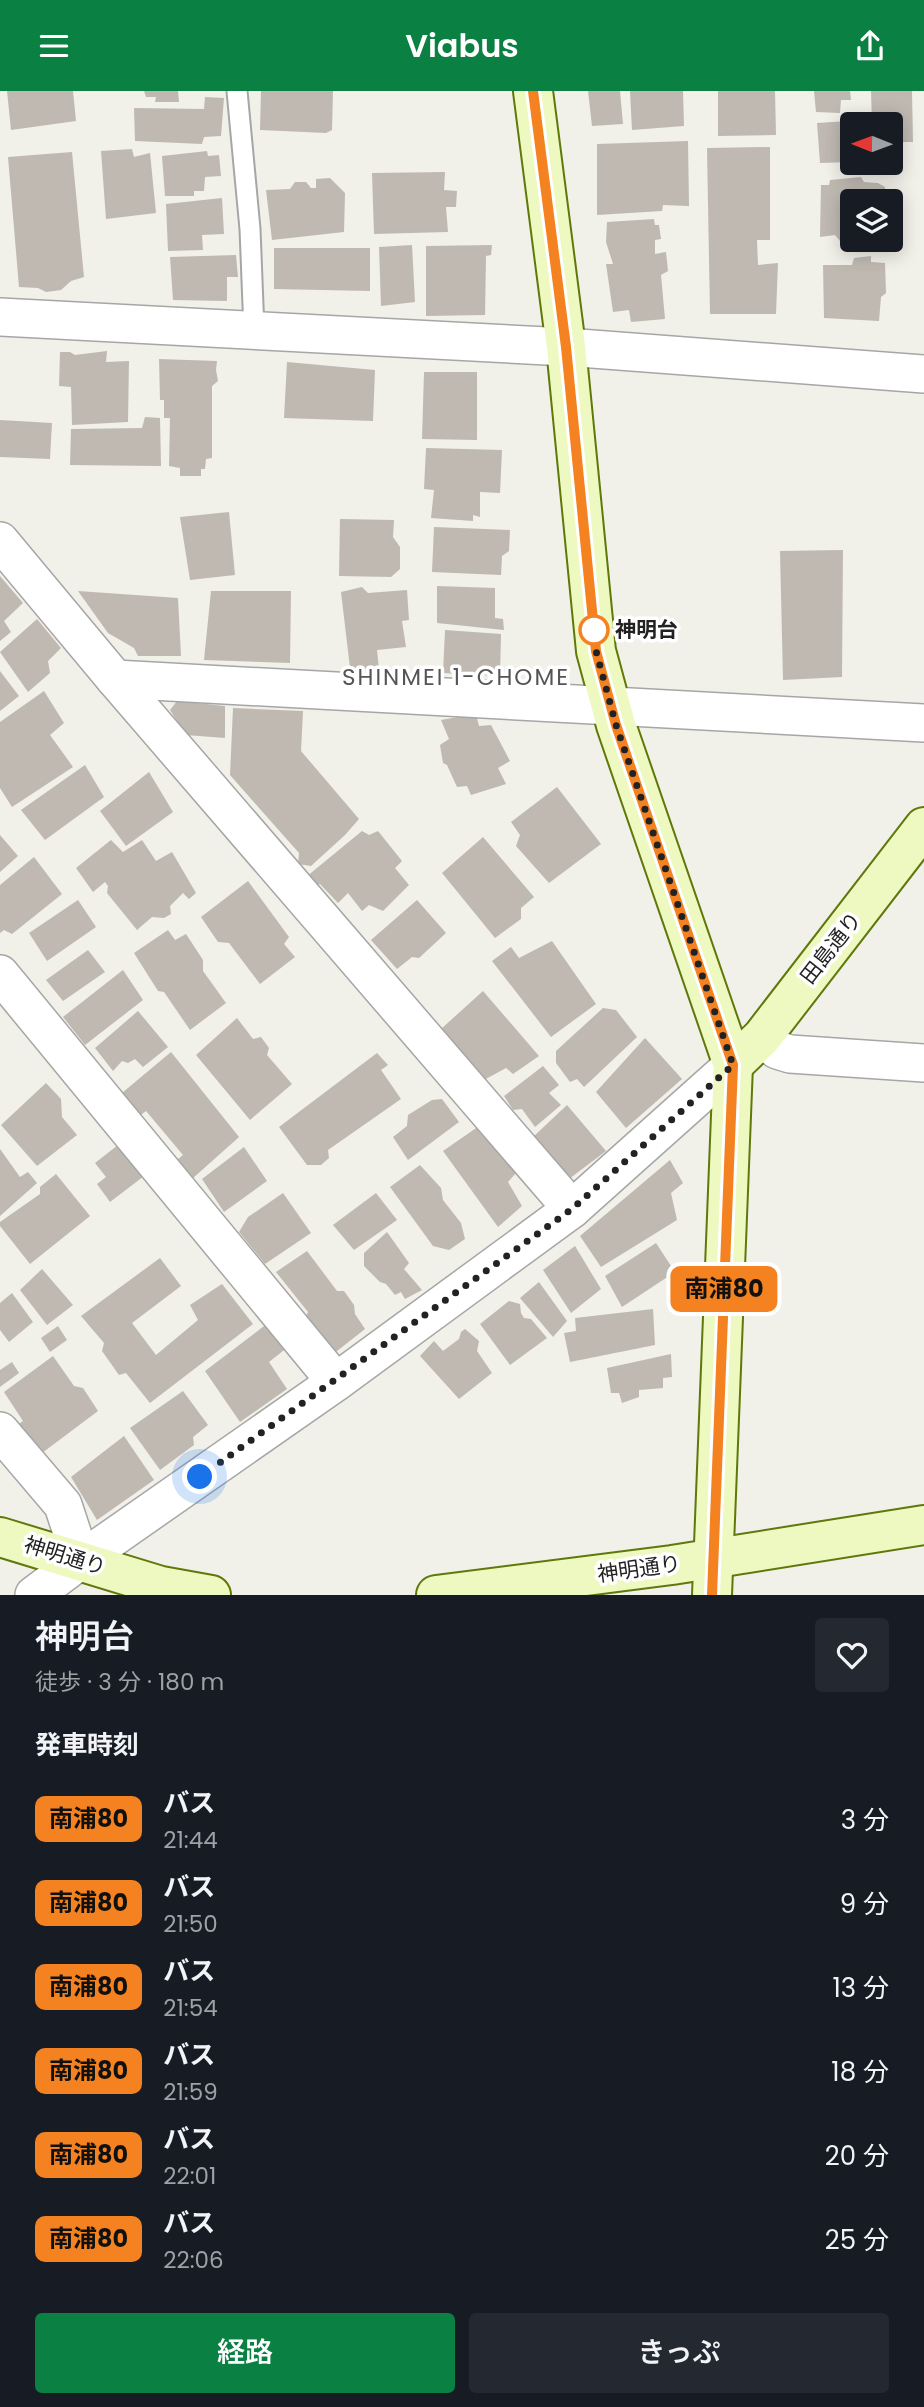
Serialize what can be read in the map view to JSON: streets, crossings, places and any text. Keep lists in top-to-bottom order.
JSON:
{
  "streets": {
    "street": ["田島通り", "神明通り"]
  },
  "districts": ["SHINMEI 1-CHOME"],
  "places": ["神明台"],
  "lines": ["bus line 南浦80"],
  "north": "left",
  "page": {
    "header": "Viabus",
    "on_map": "南浦80",
    "heading": [
      ["神明台", "徒歩 · 3 分 · 180 m"],
      "発車時刻"
    ],
    "list": [
      {
        "mark": "南浦80",
        "name": "バス",
        "note": "21:44",
        "value": "3 分"
      },
      {
        "mark": "南浦80",
        "name": "バス",
        "note": "21:50",
        "value": "9 分"
      },
      {
        "mark": "南浦80",
        "name": "バス",
        "note": "21:54",
        "value": "13 分"
      },
      {
        "mark": "南浦80",
        "name": "バス",
        "note": "21:59",
        "value": "18 分"
      },
      {
        "mark": "南浦80",
        "name": "バス",
        "note": "22:01",
        "value": "20 分"
      },
      {
        "mark": "南浦80",
        "name": "バス",
        "note": "22:06",
        "value": "25 分"
      }
    ],
    "buttons": ["経路", "きっぷ"]
  }
}
